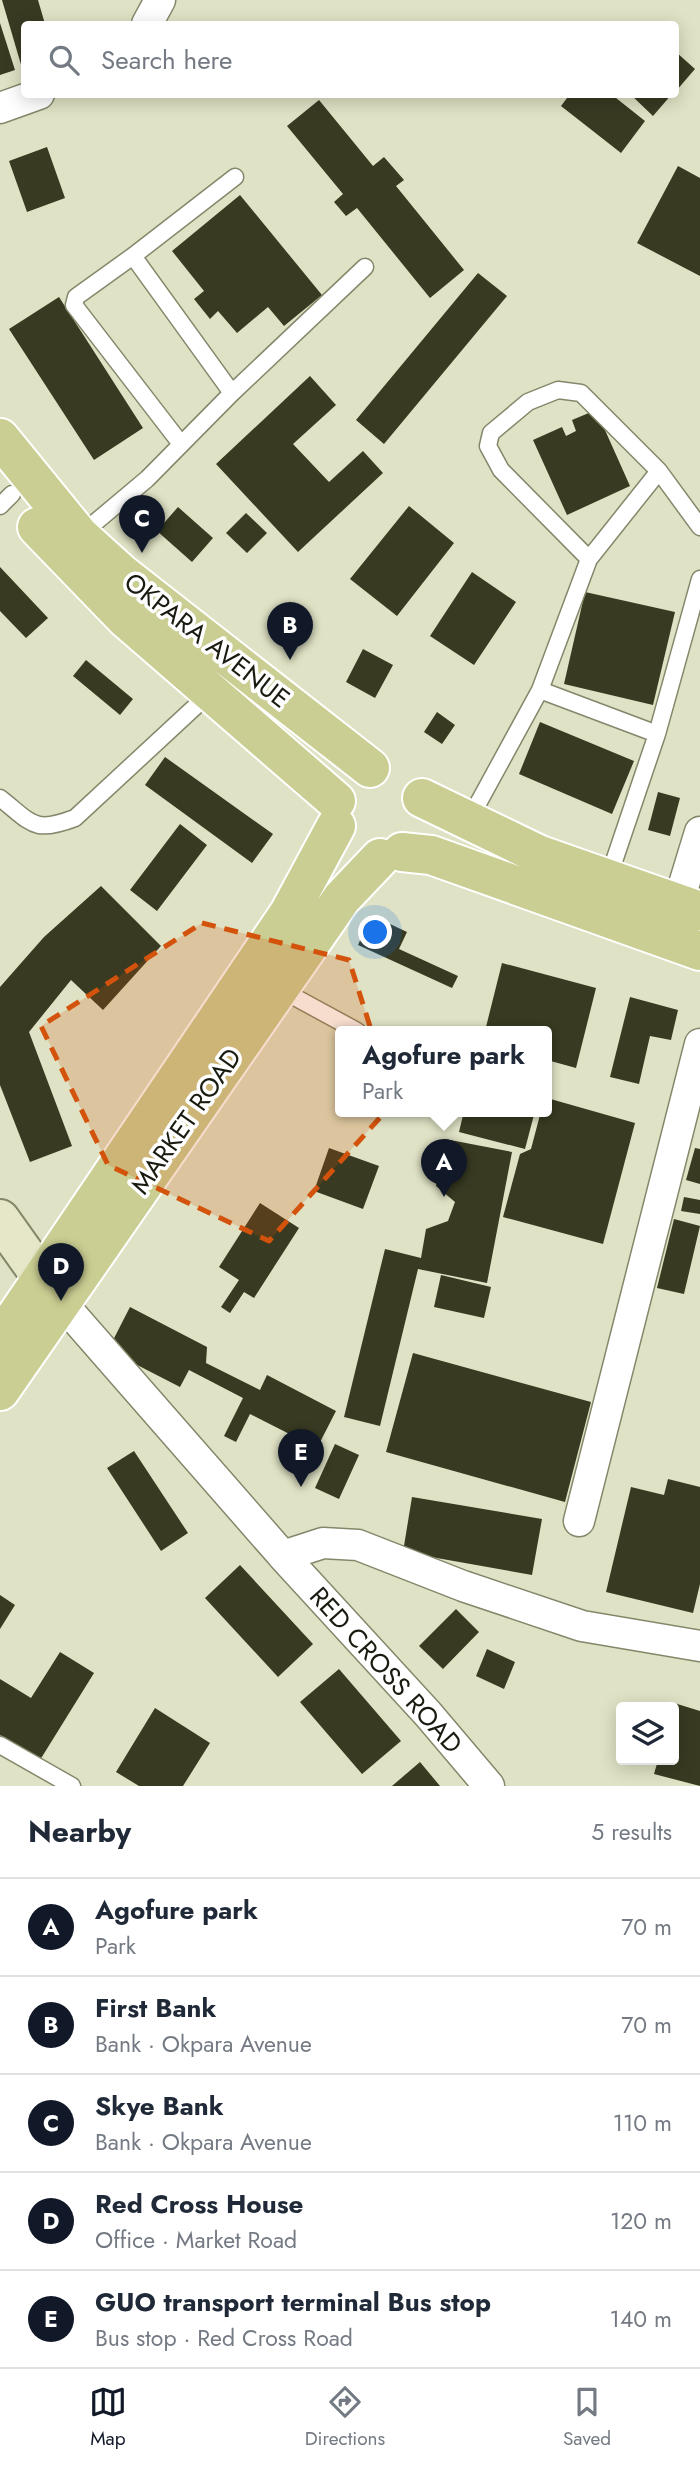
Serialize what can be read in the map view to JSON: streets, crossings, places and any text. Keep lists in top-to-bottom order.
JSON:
{
  "streets": {
    "main road": ["OKPARA AVENUE", "MARKET ROAD"],
    "street": ["RED CROSS ROAD"]
  },
  "crossings": [
    ["OKPARA AVENUE", "MARKET ROAD"],
    ["MARKET ROAD", "RED CROSS ROAD"]
  ],
  "page": {
    "search": "Search here",
    "pins": [
      "C",
      "B",
      "A",
      "D",
      "E"
    ],
    "popup": ["Agofure park", "Park"],
    "heading": ["Nearby", "5 results"],
    "list": [
      {
        "mark": "A",
        "name": "Agofure park",
        "note": "Park",
        "value": "70 m"
      },
      {
        "mark": "B",
        "name": "First Bank",
        "note": "Bank · Okpara Avenue",
        "value": "70 m"
      },
      {
        "mark": "C",
        "name": "Skye Bank",
        "note": "Bank · Okpara Avenue",
        "value": "110 m"
      },
      {
        "mark": "D",
        "name": "Red Cross House",
        "note": "Office · Market Road",
        "value": "120 m"
      },
      {
        "mark": "E",
        "name": "GUO transport terminal Bus stop",
        "note": "Bus stop · Red Cross Road",
        "value": "140 m"
      }
    ],
    "nav": ["Map", "Directions", "Saved"]
  }
}
